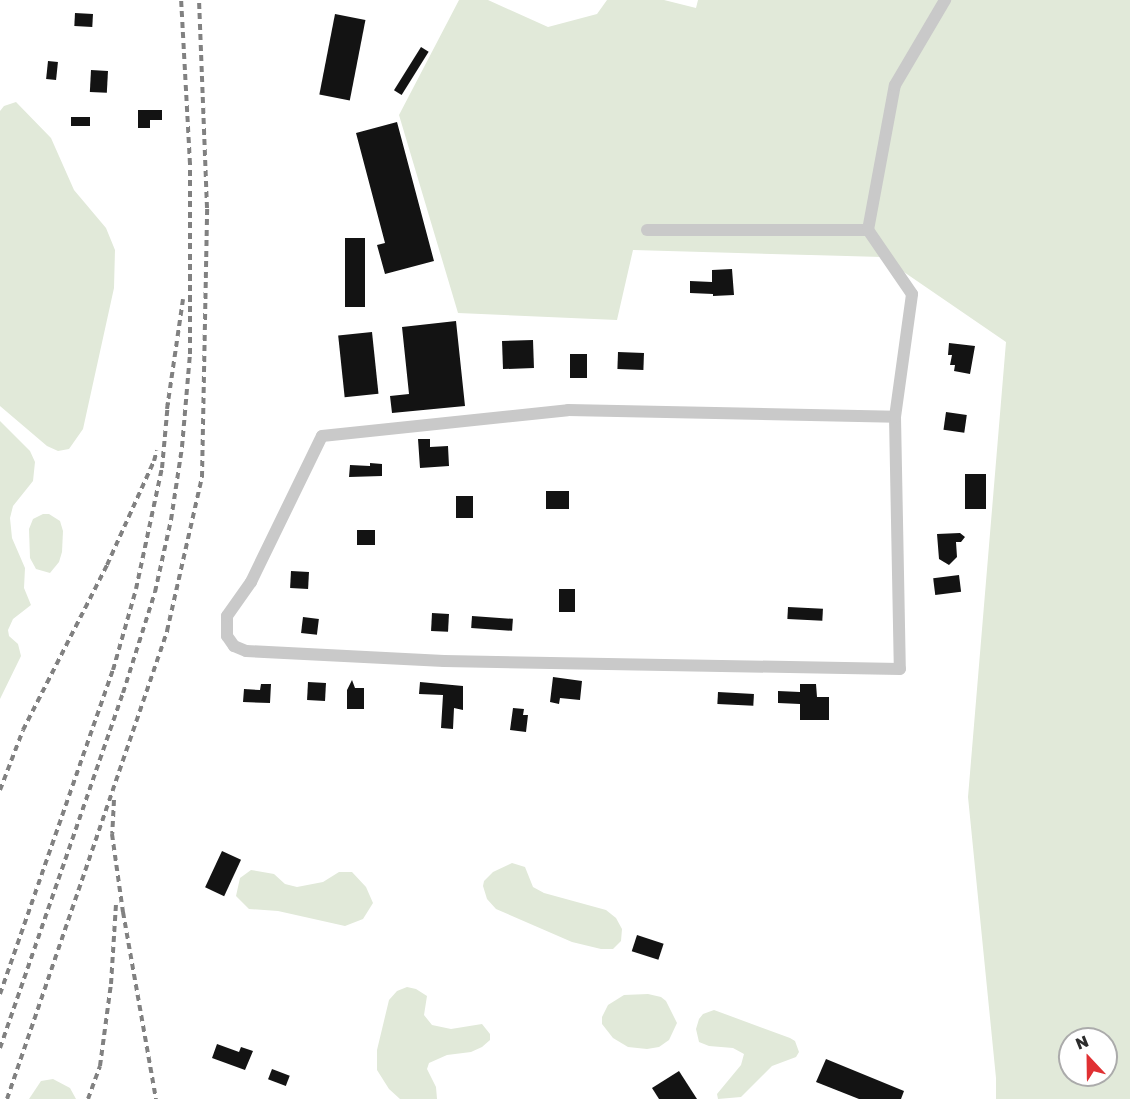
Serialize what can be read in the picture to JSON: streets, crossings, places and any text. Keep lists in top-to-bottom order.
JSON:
{
  "north": "top"
}
